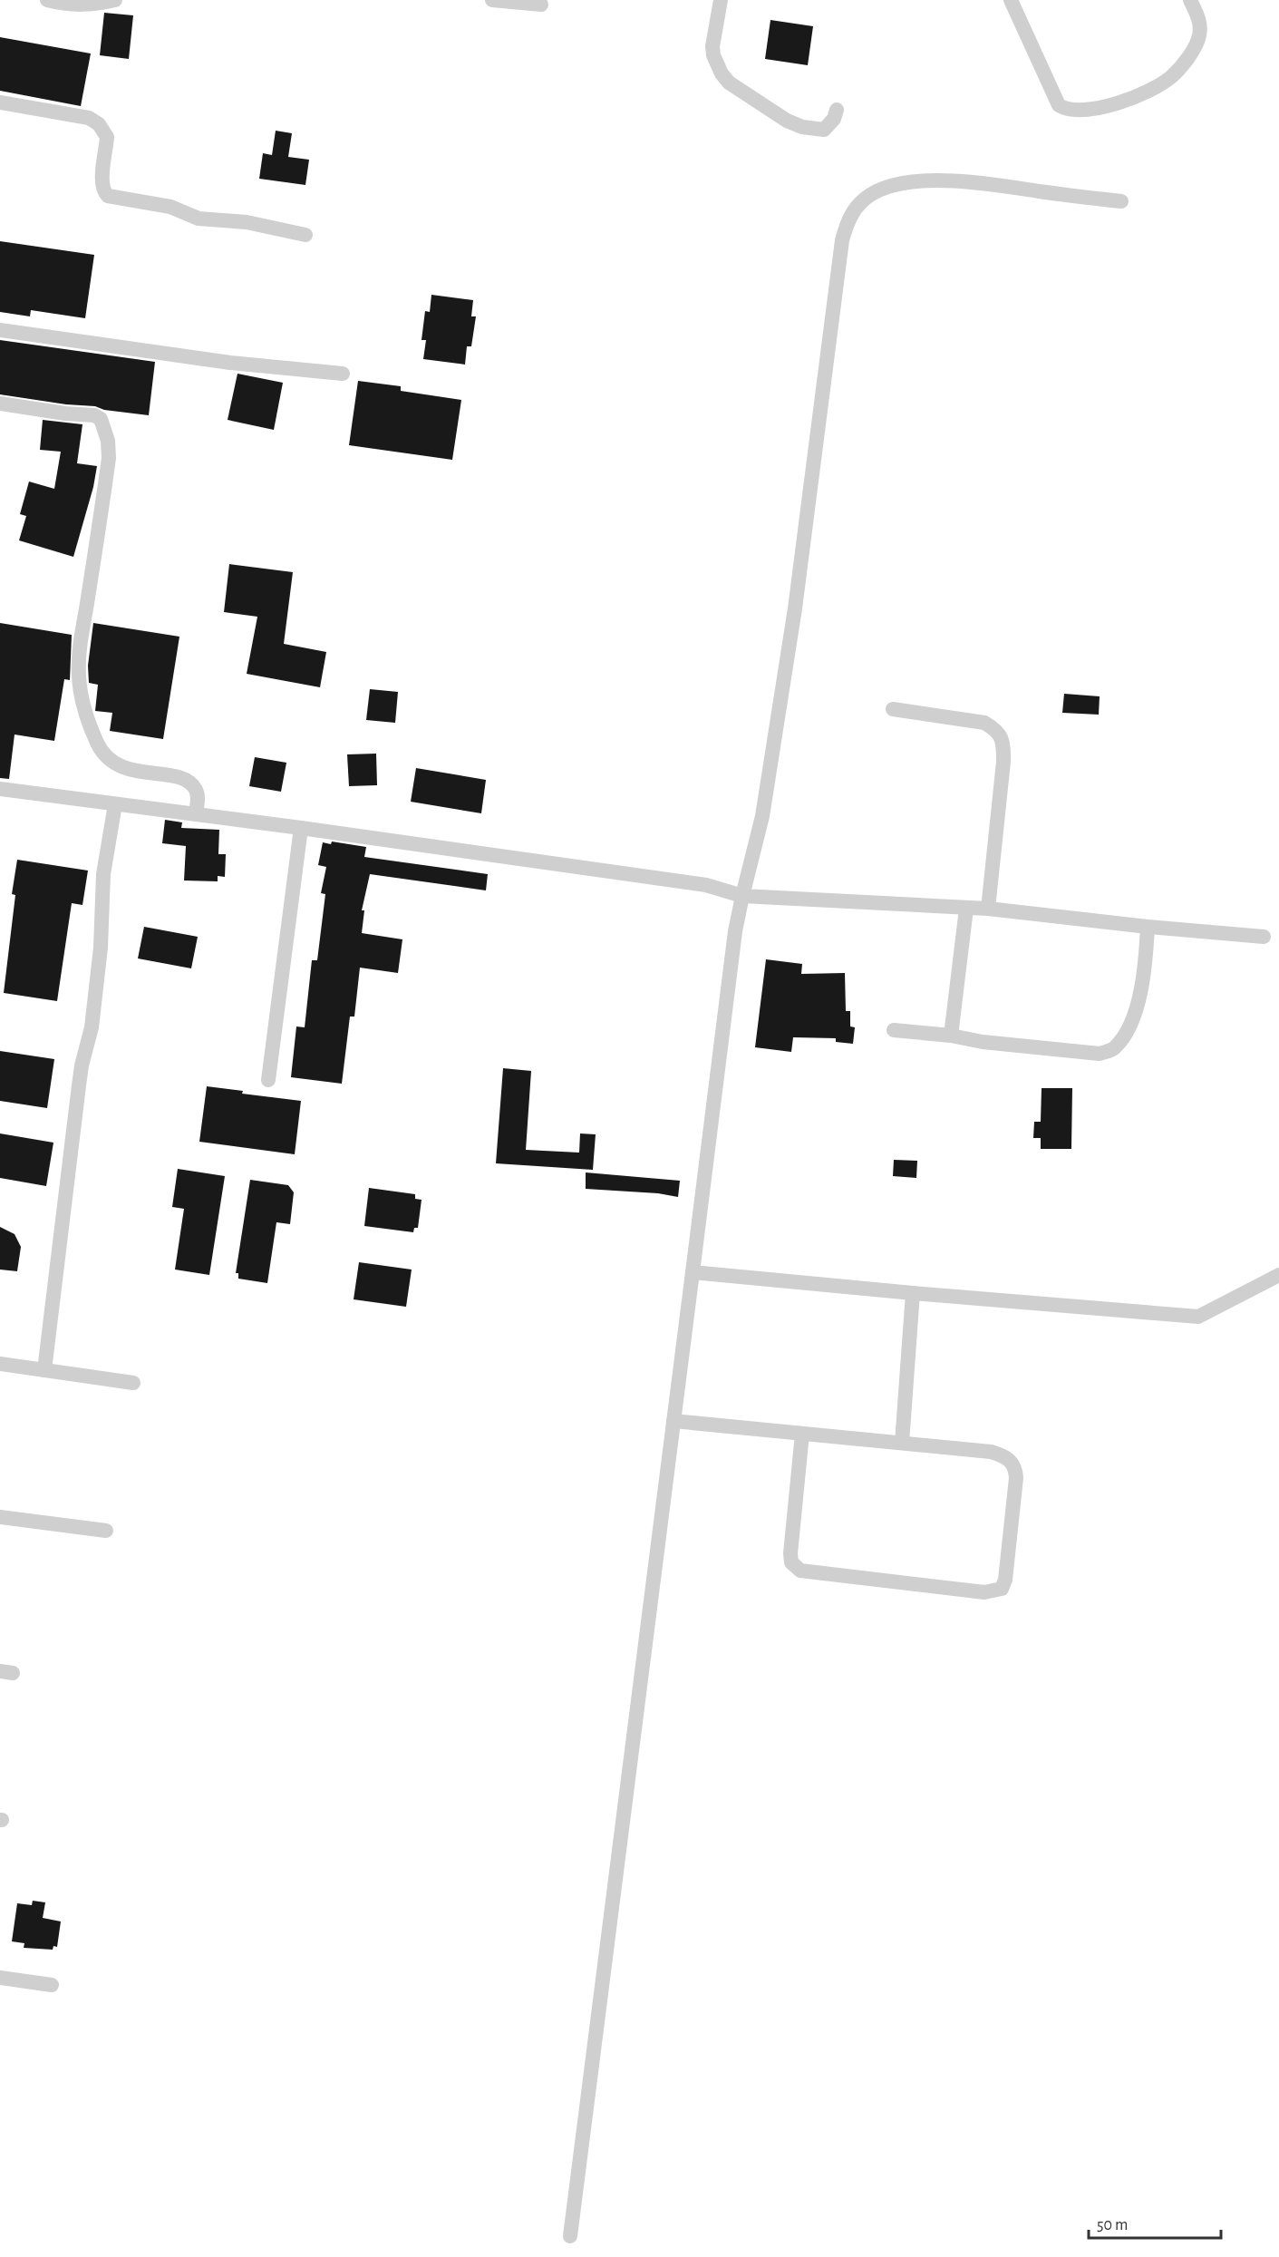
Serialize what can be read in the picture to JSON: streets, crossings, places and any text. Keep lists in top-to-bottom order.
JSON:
{
  "scale_bar": "50 m"
}
